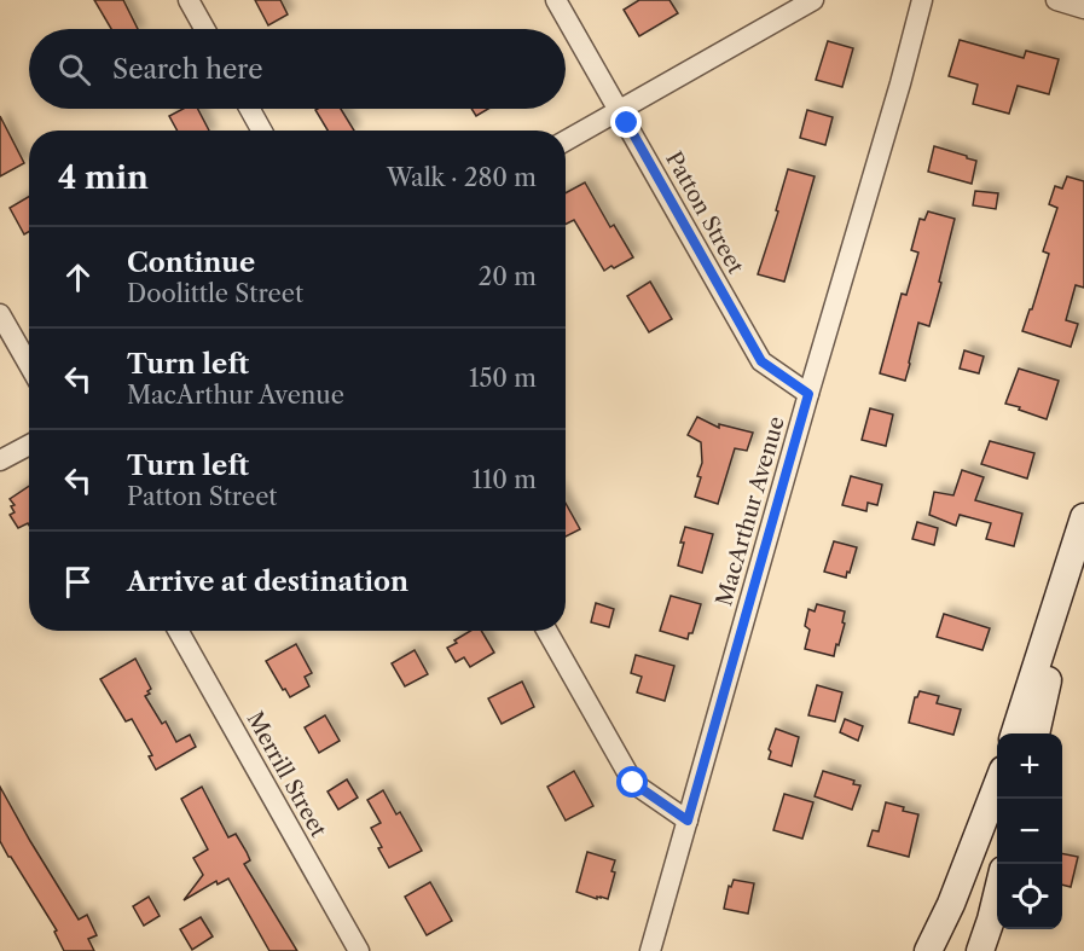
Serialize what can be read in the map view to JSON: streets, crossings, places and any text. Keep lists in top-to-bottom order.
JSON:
{
  "streets": {
    "street": ["Patton Street", "MacArthur Avenue", "Merrill Street"]
  },
  "crossings": [
    ["Patton Street", "MacArthur Avenue"]
  ],
  "page": {
    "search": "Search here",
    "heading": ["4 min", "Walk · 280 m"],
    "list": [
      ["Continue", "Doolittle Street", "20 m"],
      ["Turn left", "MacArthur Avenue", "150 m"],
      ["Turn left", "Patton Street", "110 m"],
      "Arrive at destination"
    ],
    "map_buttons": ["+", "−"]
  }
}
